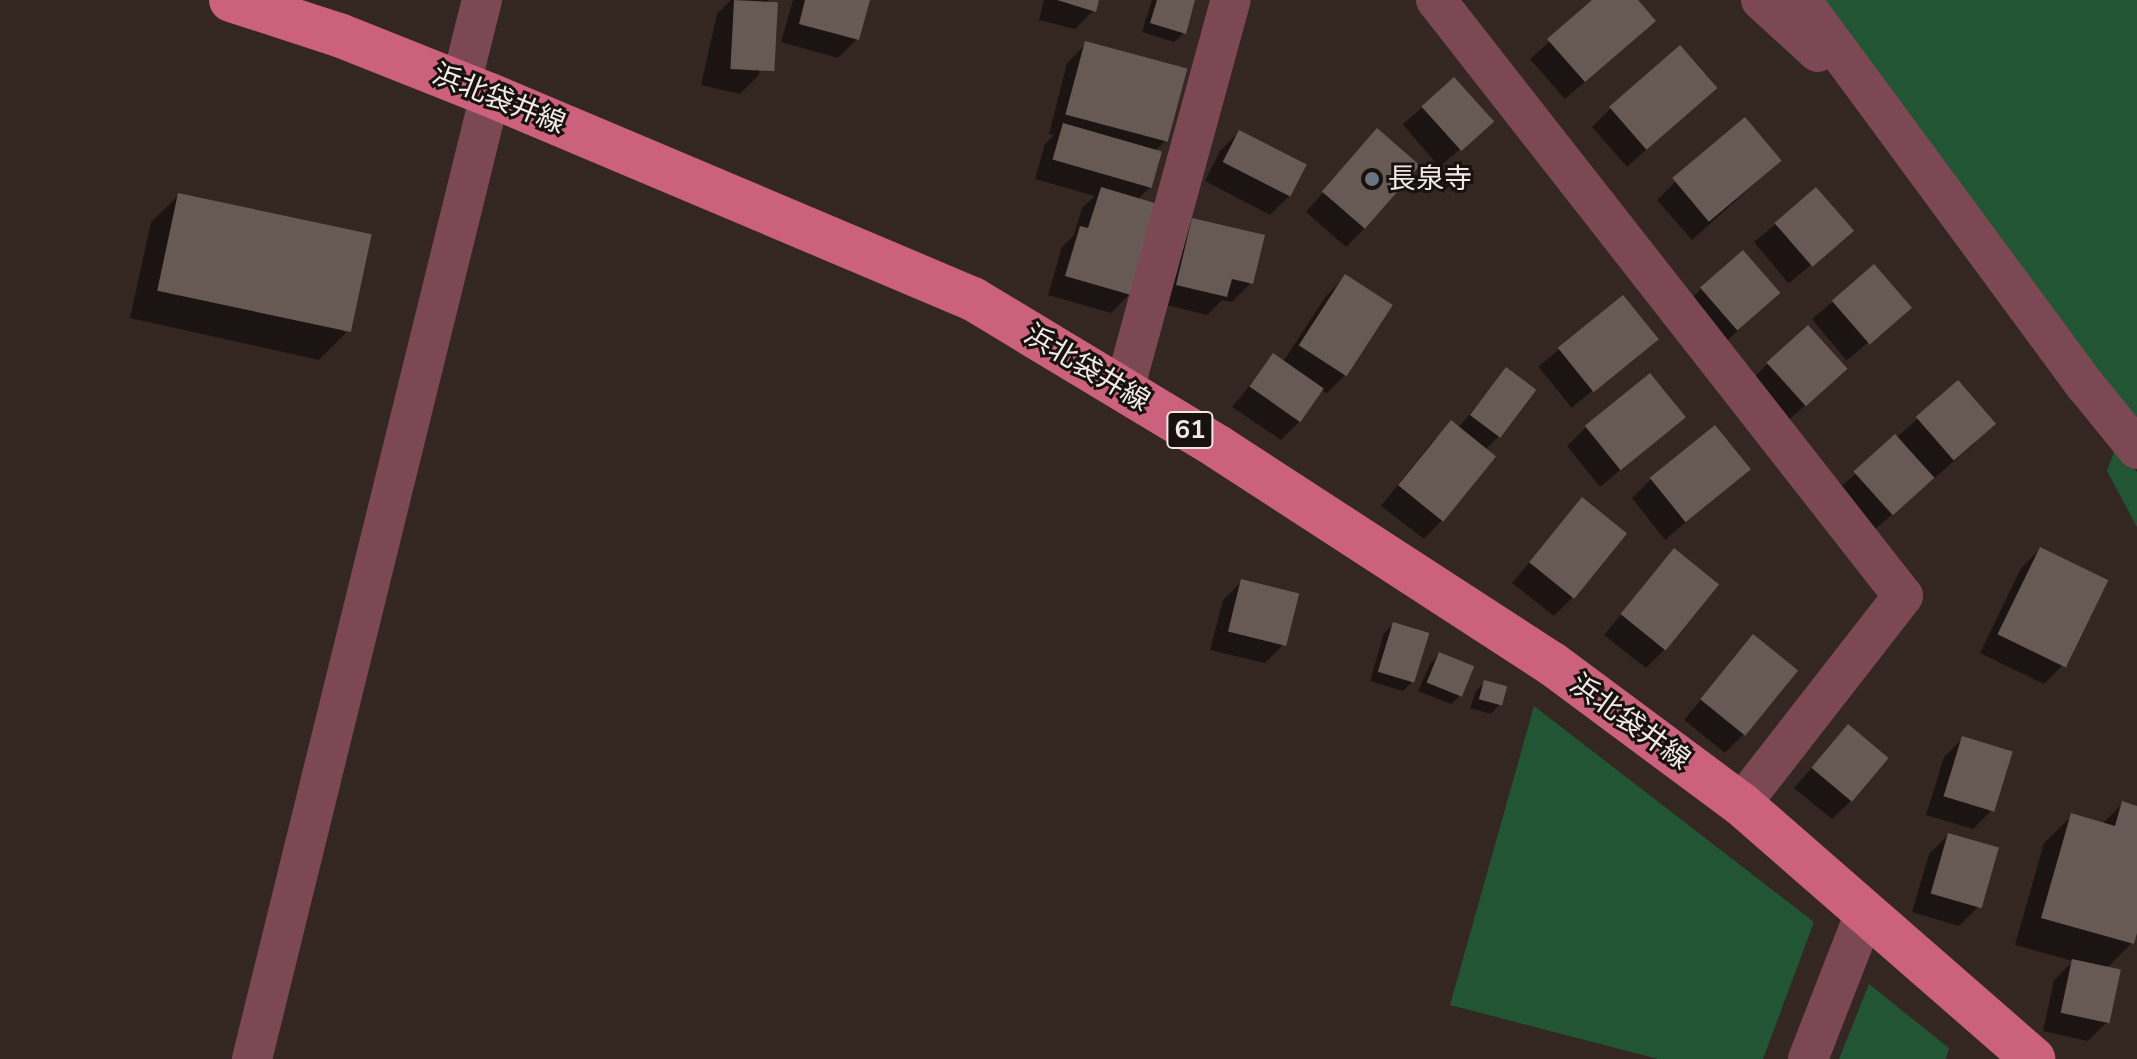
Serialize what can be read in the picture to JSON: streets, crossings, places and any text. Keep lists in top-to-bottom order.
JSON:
{
  "streets": {
    "main road": ["浜北袋井線", "61"]
  },
  "places": ["長泉寺"]
}
